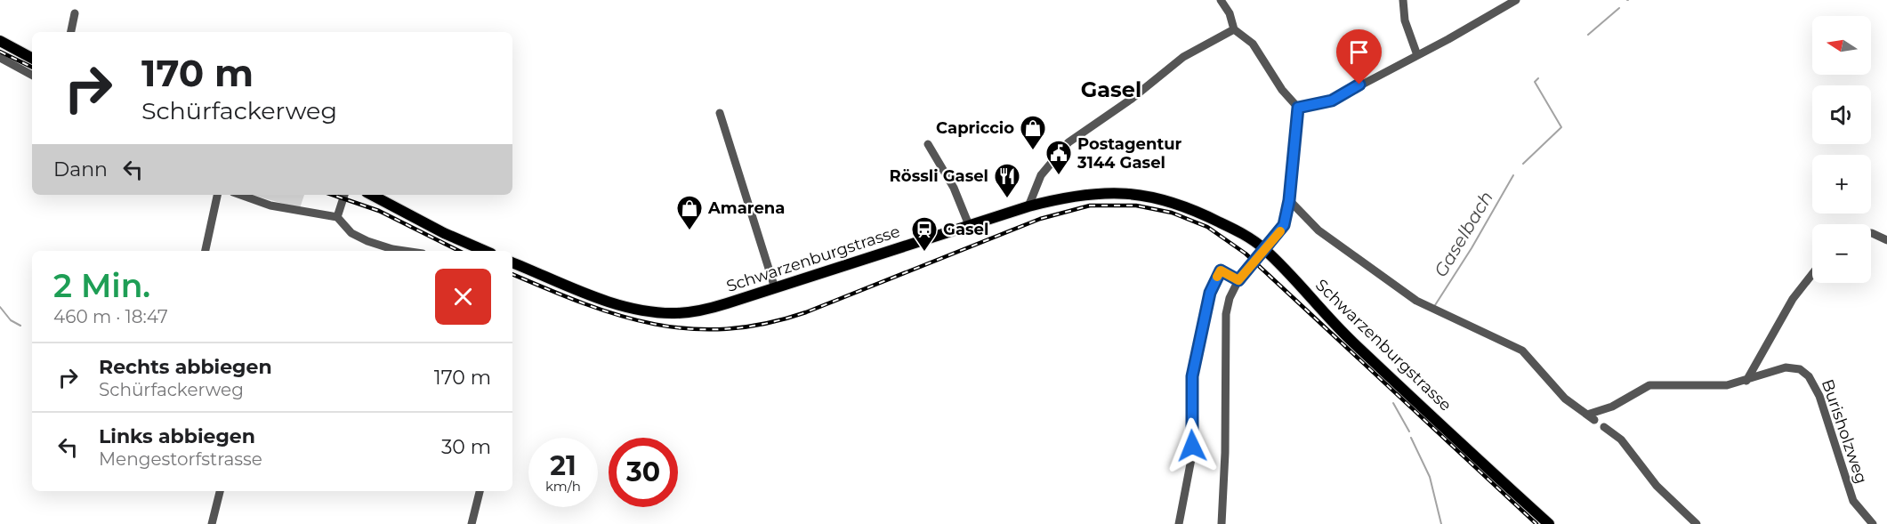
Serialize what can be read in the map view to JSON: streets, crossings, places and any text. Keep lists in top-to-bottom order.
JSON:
{
  "streets": {
    "main road": ["Schwarzenburgstrasse"],
    "street": ["Burisholzweg"]
  },
  "districts": ["Gasel"],
  "water": ["Gaselbach"],
  "places": {
    "shop": ["Capriccio", "Amarena"],
    "public building": ["Postagentur 3144 Gasel"],
    "restaurant": ["Rössli Gasel"],
    "station": ["Gasel"]
  },
  "north": "left",
  "page": {
    "map_buttons": ["+", "−"],
    "turn": ["170 m", "Schürfackerweg"],
    "then": "Dann",
    "heading": ["2 Min.", "460 m · 18:47"],
    "list": [
      {
        "name": "Rechts abbiegen",
        "note": "Schürfackerweg",
        "value": "170 m"
      },
      {
        "name": "Links abbiegen",
        "note": "Mengestorfstrasse",
        "value": "30 m"
      }
    ],
    "speed": "21 km/h",
    "limit": "30"
  }
}
